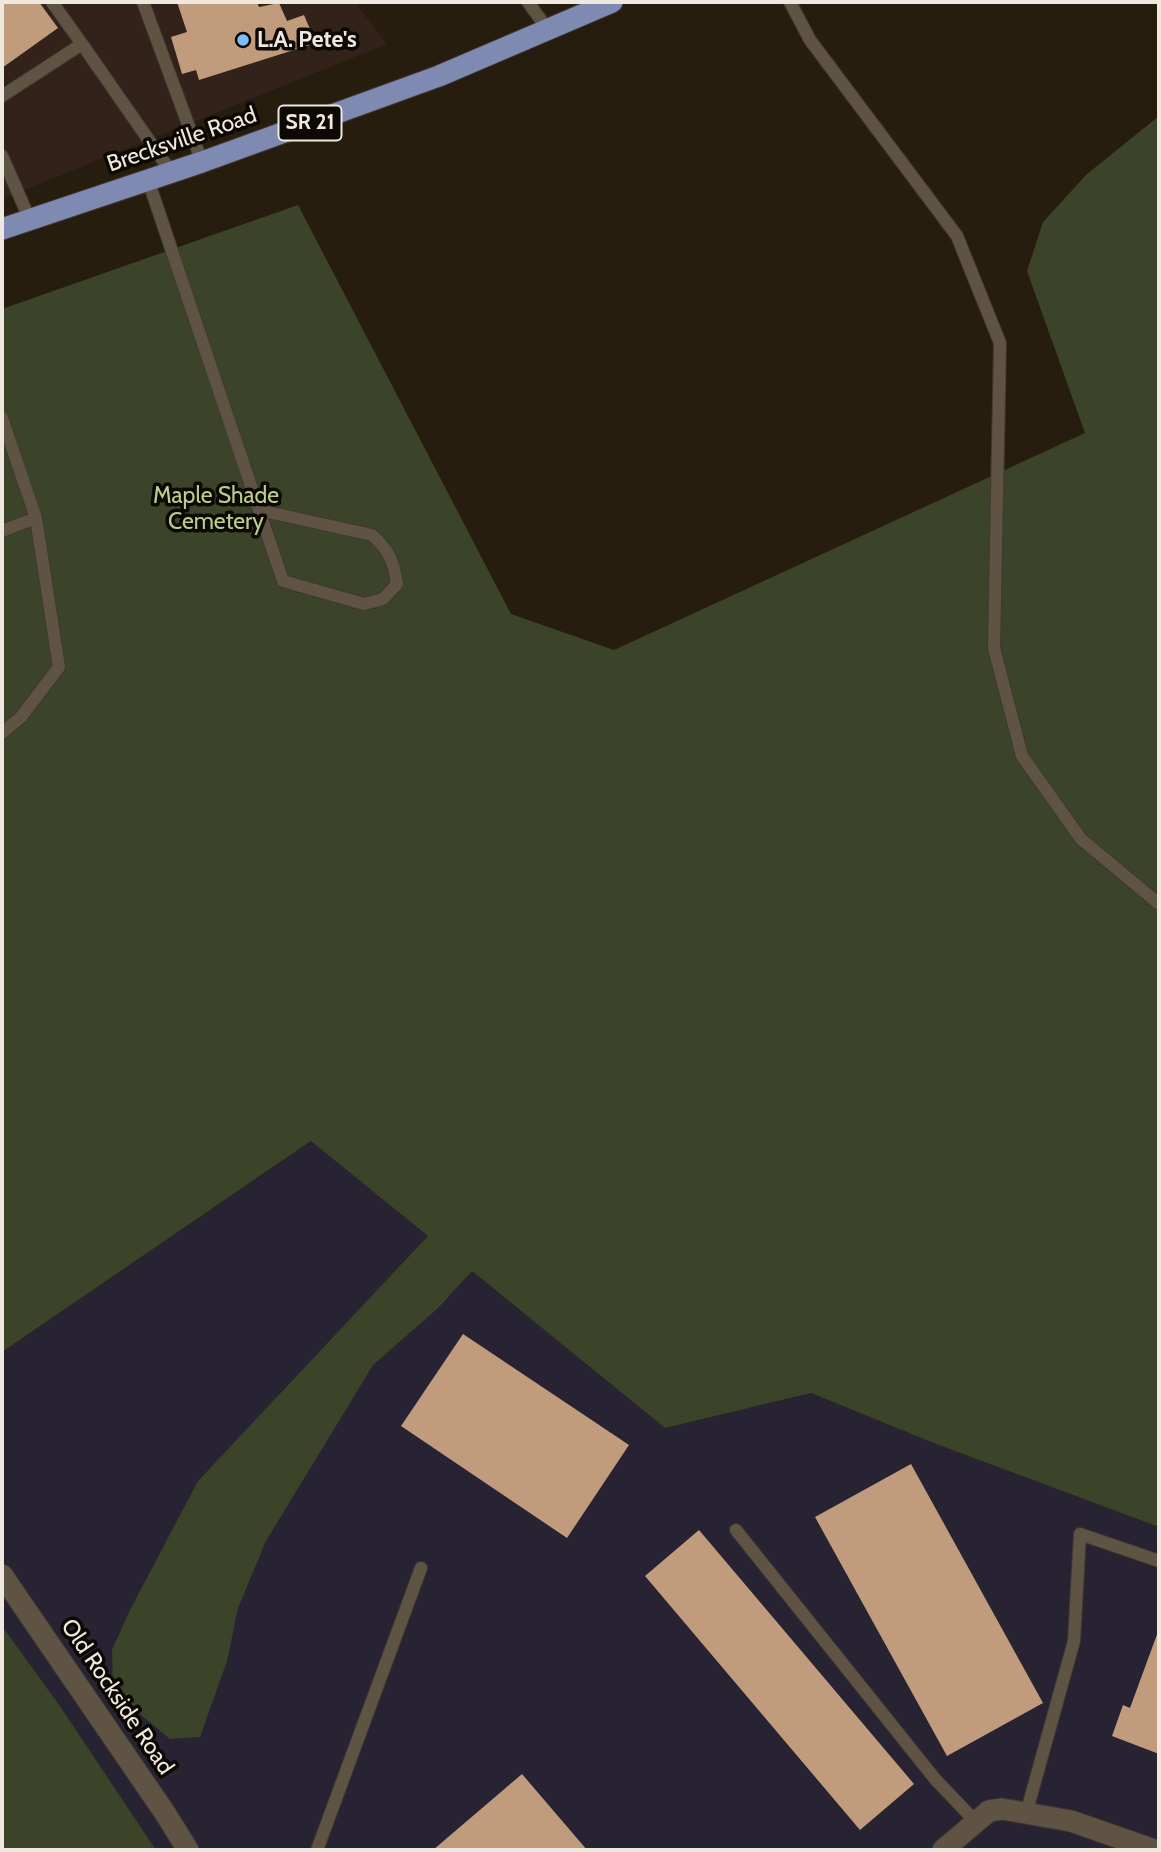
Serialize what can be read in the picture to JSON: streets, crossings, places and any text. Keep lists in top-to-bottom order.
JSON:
{
  "streets": {
    "main road": ["SR 21", "Brecksville Road"],
    "street": ["Old Rockside Road"]
  },
  "parks": ["Maple Shade Cemetery"],
  "places": ["L.A. Pete's"]
}
